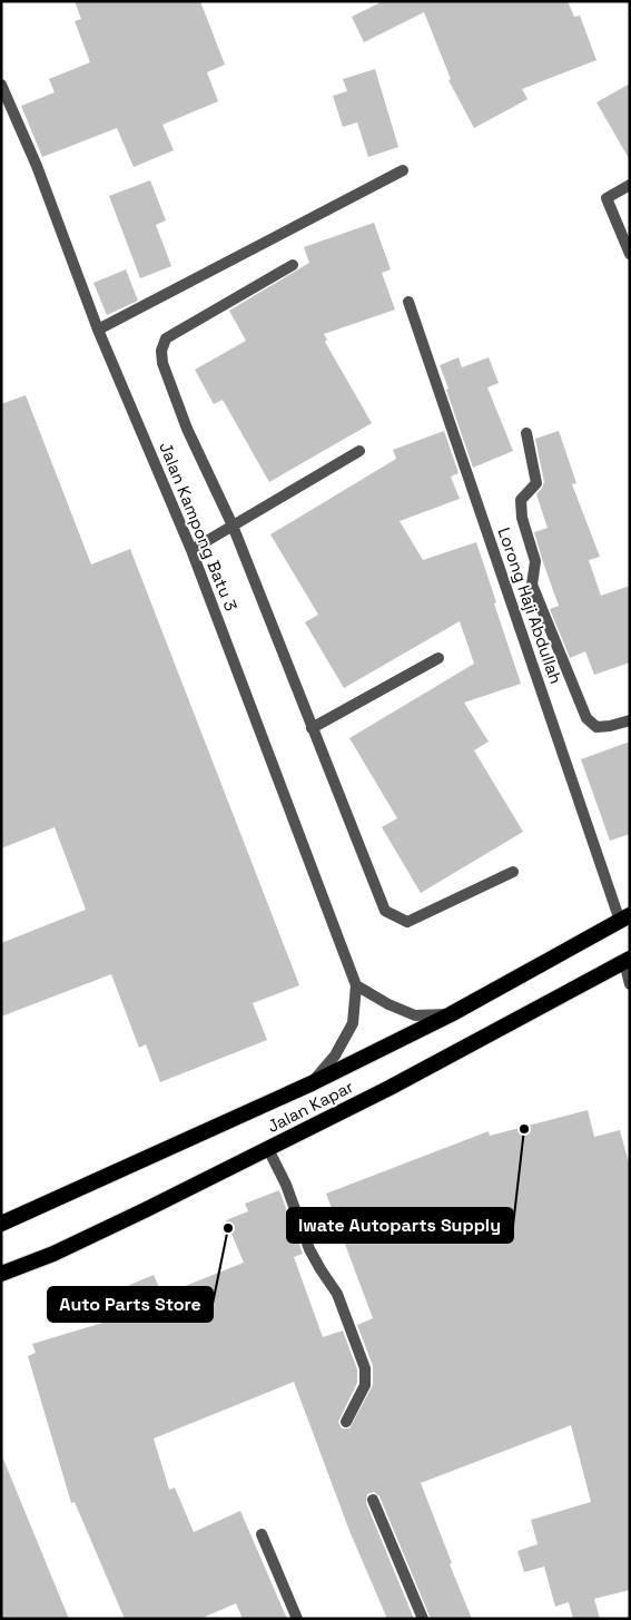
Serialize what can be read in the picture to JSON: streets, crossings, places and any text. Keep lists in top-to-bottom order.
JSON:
{
  "streets": {
    "highway": ["Jalan Kapar"],
    "street": ["Jalan Kampong Batu 3", "Lorong Haji Abdullah"]
  },
  "crossings": [
    ["Lorong Haji Abdullah", "Jalan Kapar"]
  ],
  "places": ["Iwate Autoparts Supply", "Auto Parts Store"]
}
